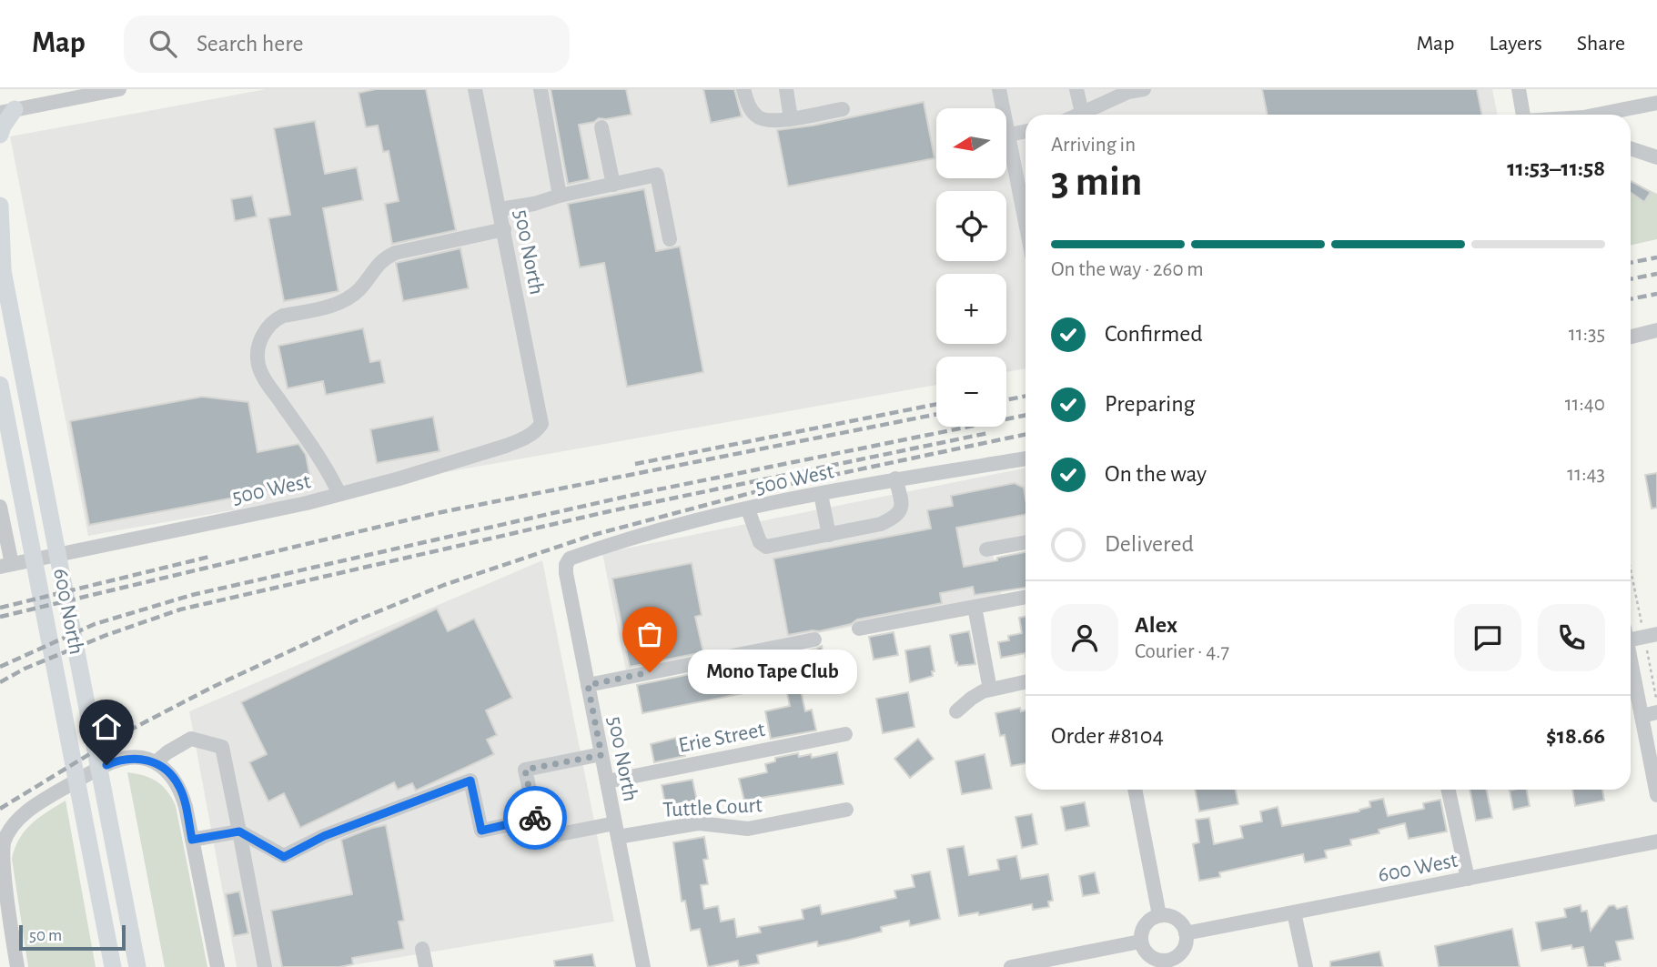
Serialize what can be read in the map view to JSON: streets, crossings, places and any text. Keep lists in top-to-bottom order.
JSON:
{
  "streets": {
    "main road": ["600 North"],
    "street": [
      "500 North",
      "500 West",
      "Erie Street",
      "Tuttle Court",
      "600 West"
    ]
  },
  "crossings": [
    ["500 North", "500 West"],
    ["500 North", "Erie Street"],
    ["500 North", "Tuttle Court"]
  ],
  "places": ["Mono Tape Club"],
  "scale_bar": "50 m",
  "north": "left",
  "page": {
    "header": "Map",
    "search": "Search here",
    "nav": ["Map", "Layers", "Share"],
    "map_buttons": ["+", "−"],
    "heading": ["3 min", "Arriving in", "11:53–11:58"],
    "panel": [
      "Alex",
      "Courier · 4.7",
      "Order #8104",
      "$18.66"
    ],
    "bar": "On the way · 260 m",
    "list": [
      ["Confirmed", "11:35"],
      ["Preparing", "11:40"],
      ["On the way", "11:43"],
      "Delivered"
    ],
    "bubble": "Mono Tape Club",
    "scale": "50 m"
  }
}
